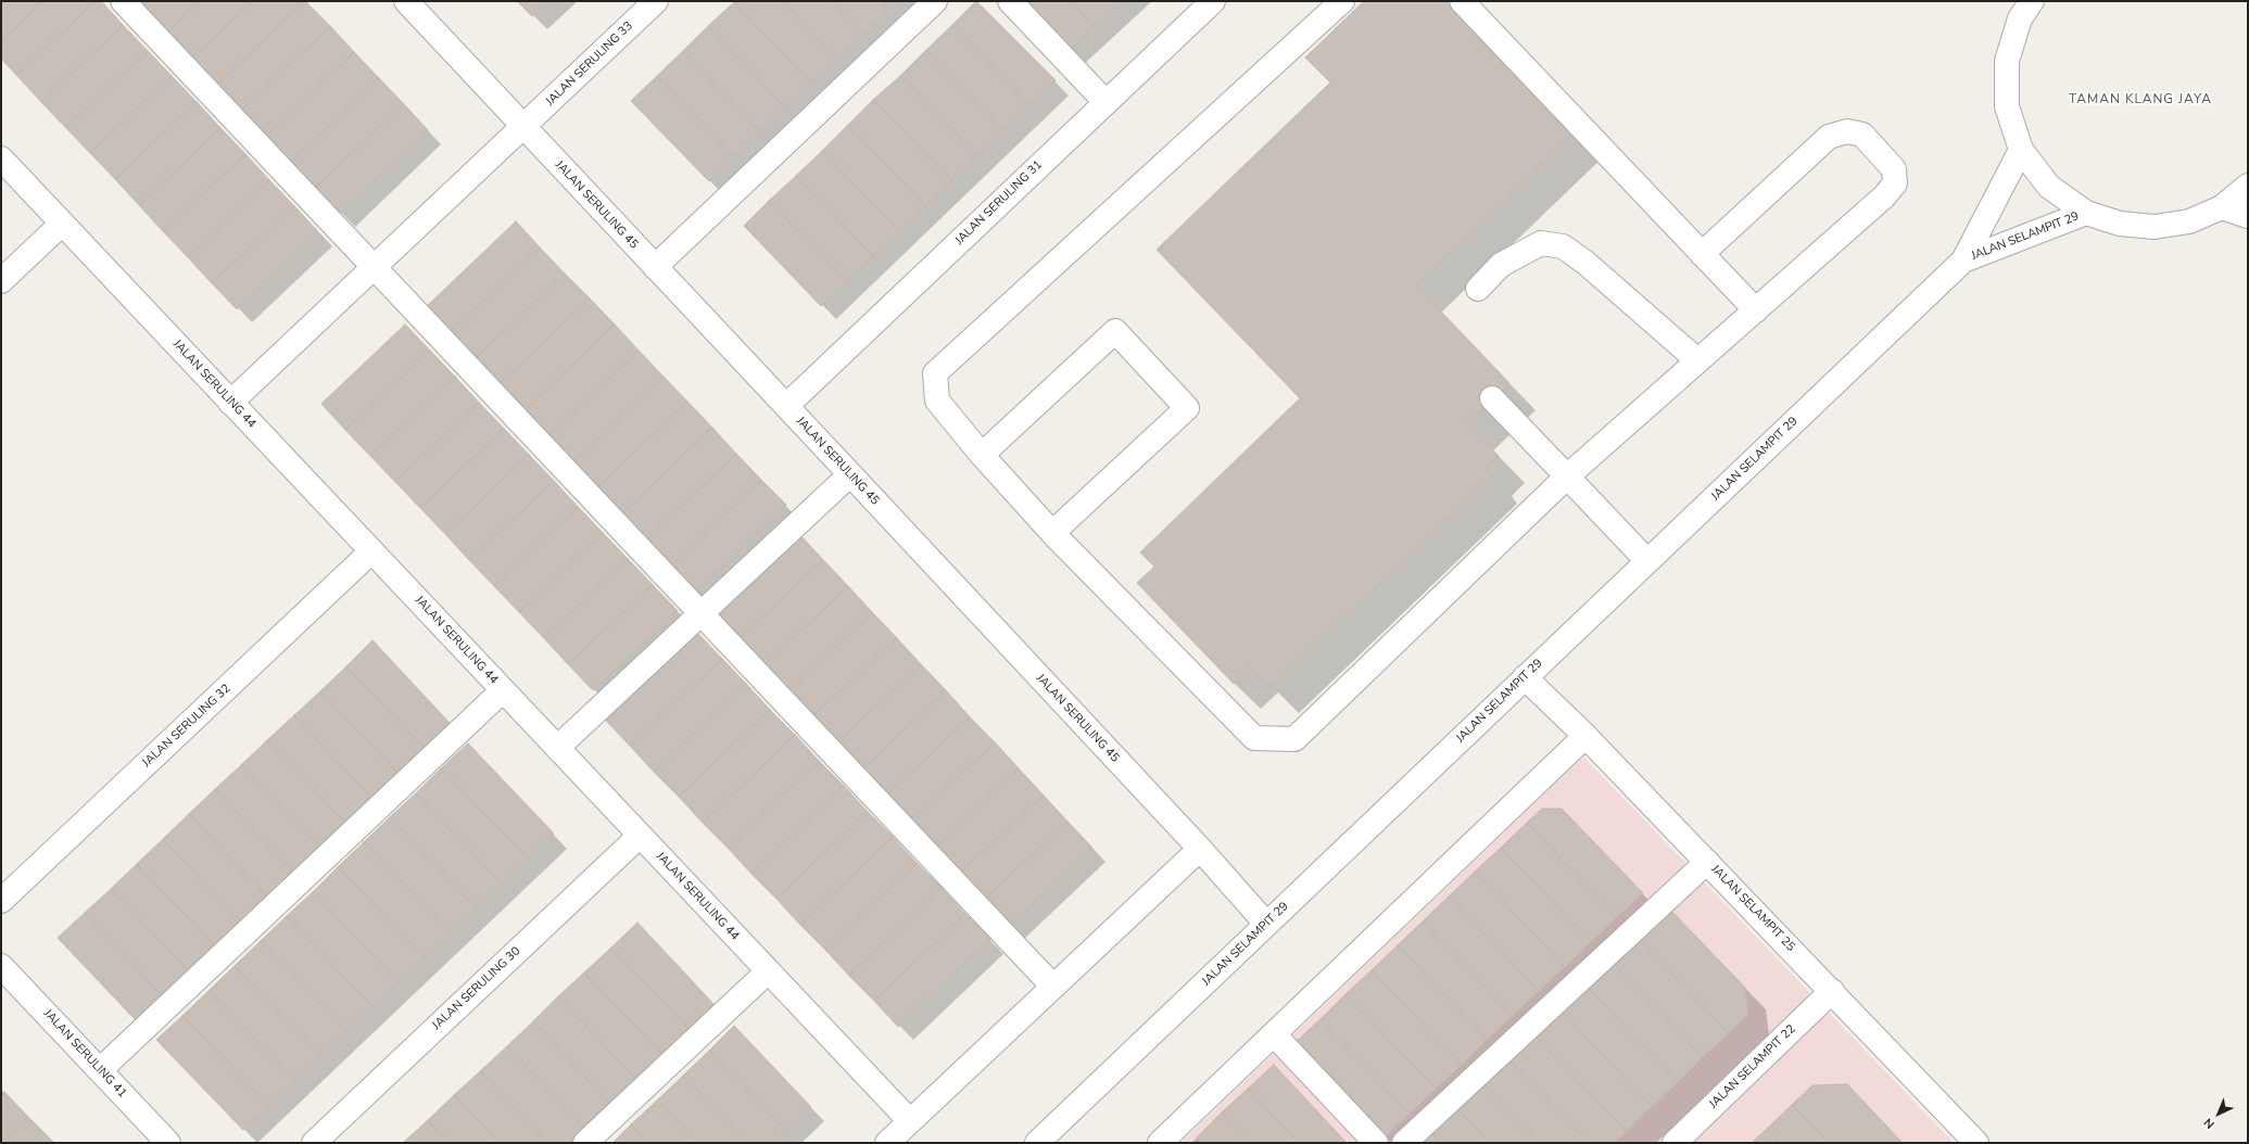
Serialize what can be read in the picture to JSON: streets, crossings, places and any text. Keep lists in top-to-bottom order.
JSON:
{
  "streets": {
    "street": [
      "JALAN SERULING 33",
      "JALAN SERULING 31",
      "JALAN SERULING 45",
      "JALAN SELAMPIT 29",
      "JALAN SERULING 44",
      "JALAN SERULING 32",
      "JALAN SELAMPIT 25",
      "JALAN SERULING 30",
      "JALAN SERULING 41",
      "JALAN SELAMPIT 22"
    ]
  },
  "crossings": [
    ["JALAN SERULING 33", "JALAN SERULING 45"],
    ["JALAN SERULING 33", "JALAN SERULING 44"],
    ["JALAN SERULING 31", "JALAN SERULING 45"],
    ["JALAN SERULING 45", "JALAN SELAMPIT 29"],
    ["JALAN SELAMPIT 29", "JALAN SELAMPIT 25"],
    ["JALAN SERULING 44", "JALAN SERULING 32"],
    ["JALAN SERULING 44", "JALAN SERULING 30"],
    ["JALAN SELAMPIT 25", "JALAN SELAMPIT 22"]
  ],
  "districts": ["TAMAN KLANG JAYA"],
  "north": "bottom left"
}
